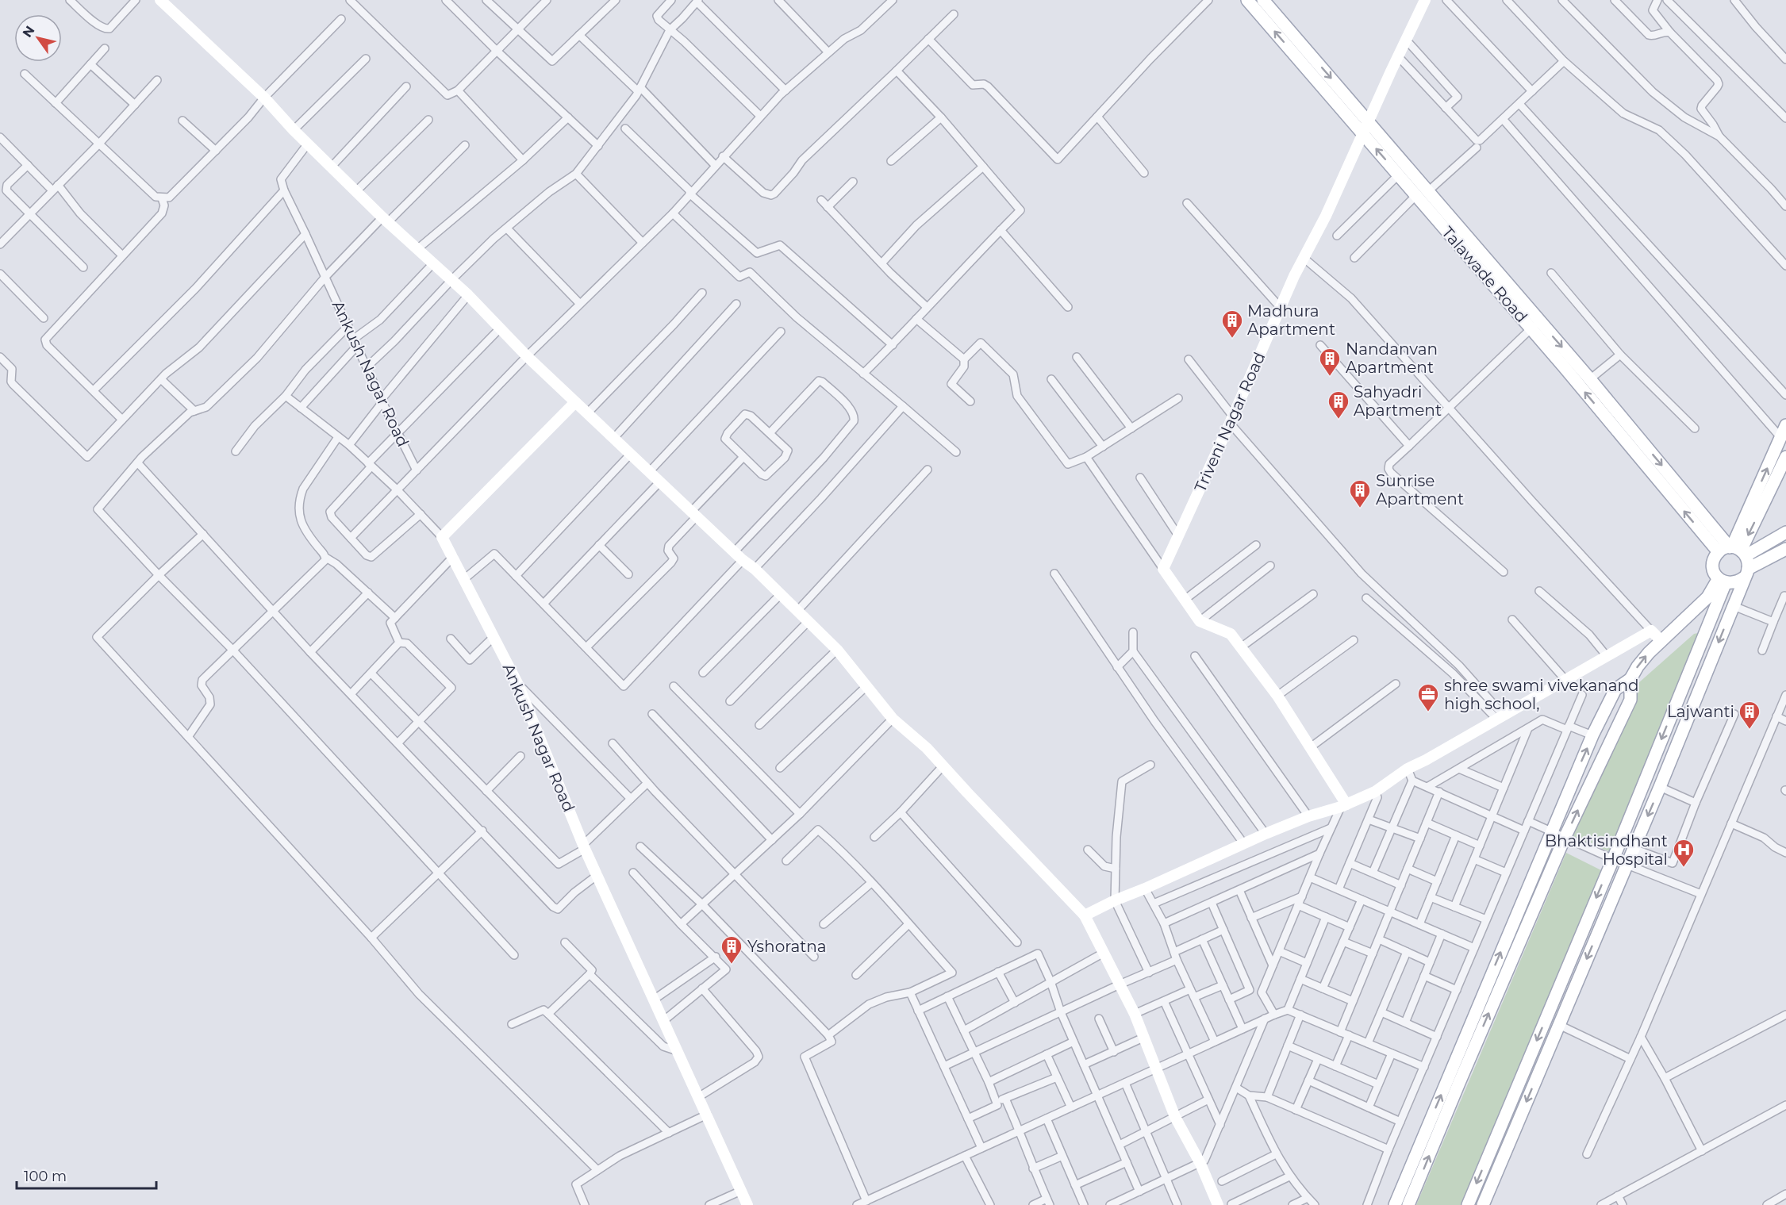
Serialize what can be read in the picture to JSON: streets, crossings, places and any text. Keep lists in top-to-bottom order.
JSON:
{
  "streets": {
    "main road": ["Talawade Road"],
    "street": ["Ankush Nagar Road", "Triveni Nagar Road"]
  },
  "crossings": [
    ["Talawade Road", "Triveni Nagar Road"]
  ],
  "places": {
    "building": [
      "Madhura Apartment",
      "Nandanvan Apartment",
      "Sahyadri Apartment",
      "Sunrise Apartment",
      "Lajwanti",
      "Yshoratna"
    ],
    "office": ["shree swami vivekanand high school,"],
    "hospital": ["Bhaktisindhant Hospital"]
  },
  "scale_bar": "100 m",
  "north": "top left"
}
